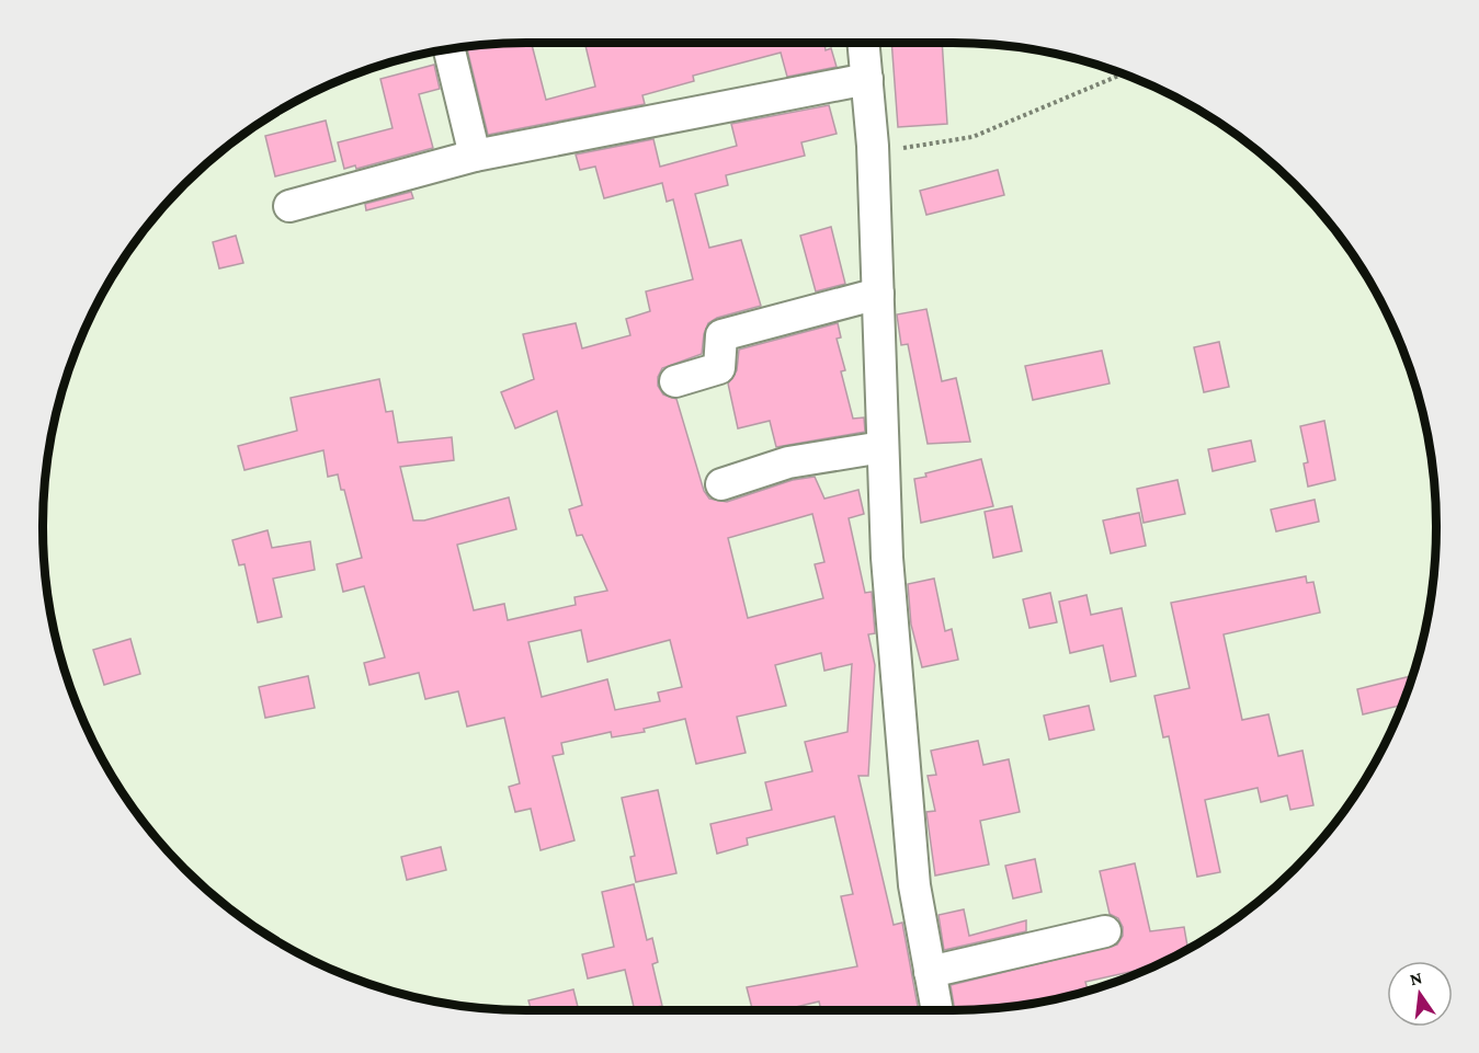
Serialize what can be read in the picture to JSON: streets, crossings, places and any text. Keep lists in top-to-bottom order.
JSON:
{
  "north": "top"
}
